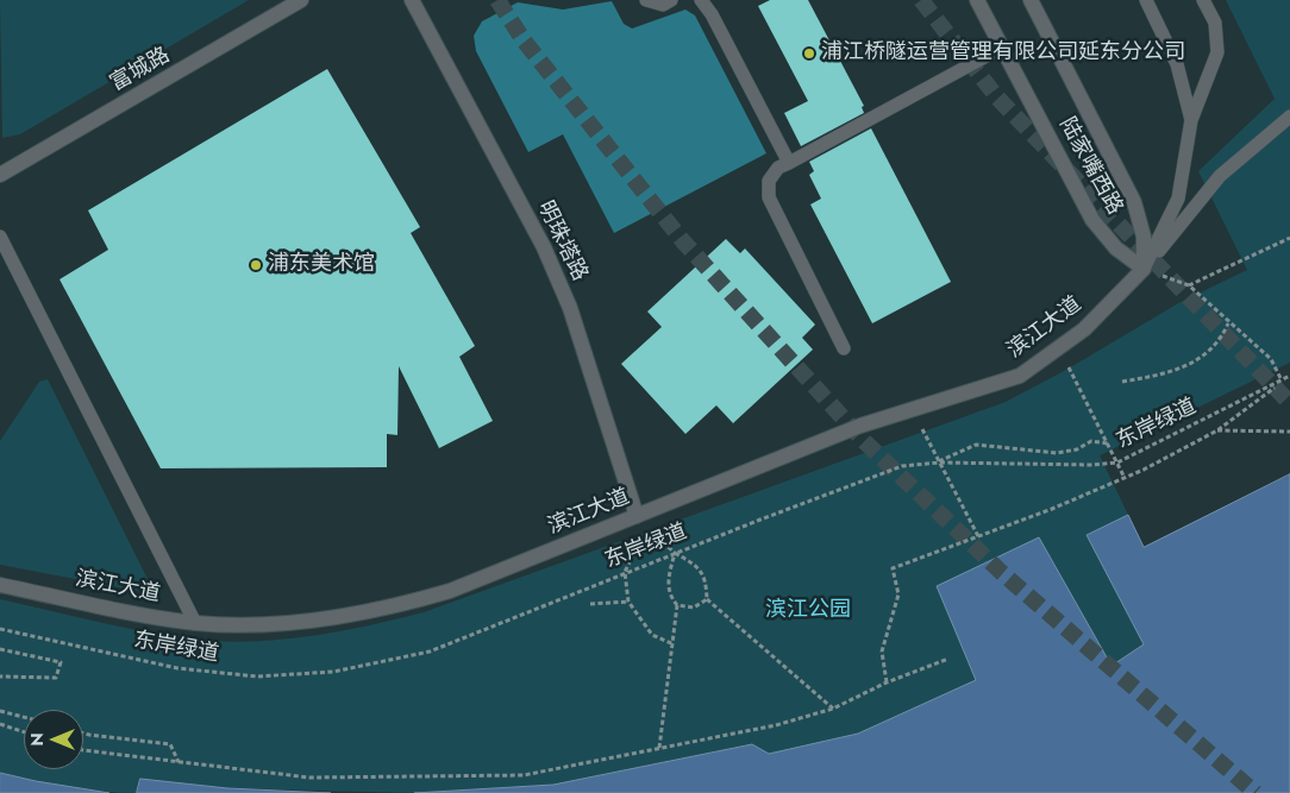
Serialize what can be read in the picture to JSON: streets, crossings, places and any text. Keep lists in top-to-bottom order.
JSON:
{
  "streets": {
    "street": [
      "富城路",
      "陆家嘴西路",
      "明珠塔路",
      "滨江大道"
    ],
    "path": ["东岸绿道"]
  },
  "crossings": [
    ["陆家嘴西路", "滨江大道"],
    ["明珠塔路", "滨江大道"]
  ],
  "parks": ["滨江公园"],
  "places": ["浦江桥隧运营管理有限公司延东分公司", "浦东美术馆"],
  "north": "left"
}
